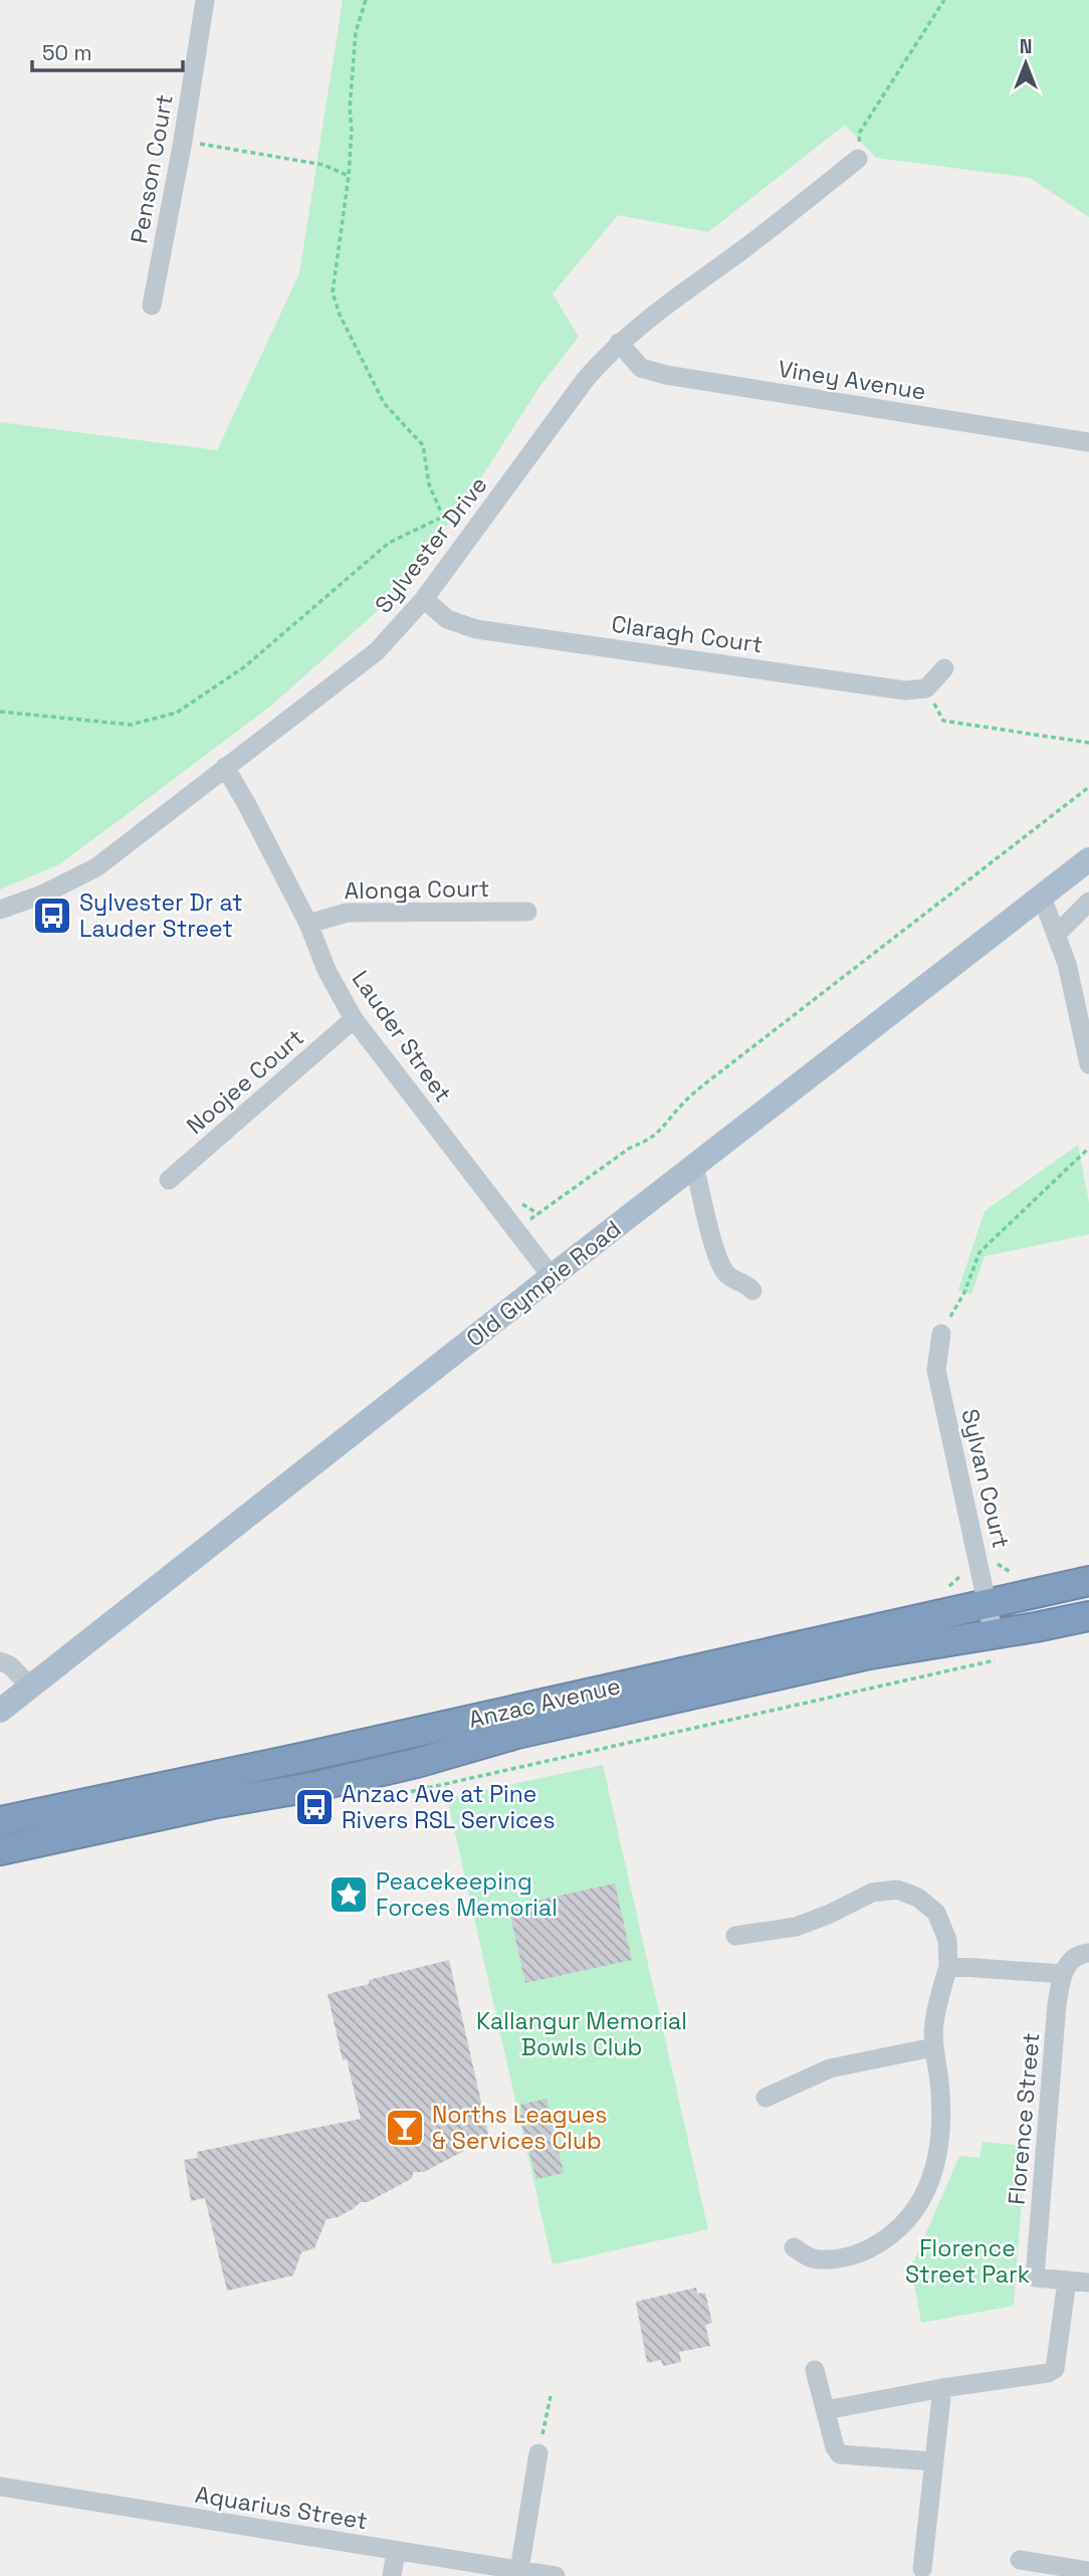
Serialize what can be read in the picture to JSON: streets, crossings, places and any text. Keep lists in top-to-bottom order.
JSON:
{
  "streets": {
    "highway": ["Anzac Avenue"],
    "main road": ["Old Gympie Road"],
    "street": [
      "Penson Court",
      "Viney Avenue",
      "Sylvester Drive",
      "Claragh Court",
      "Alonga Court",
      "Lauder Street",
      "Noojee Court",
      "Sylvan Court",
      "Florence Street",
      "Aquarius Street"
    ]
  },
  "crossings": [
    ["Viney Avenue", "Sylvester Drive"],
    ["Sylvester Drive", "Claragh Court"],
    ["Sylvester Drive", "Lauder Street"],
    ["Alonga Court", "Lauder Street"],
    ["Lauder Street", "Noojee Court"],
    ["Lauder Street", "Old Gympie Road"],
    ["Sylvan Court", "Anzac Avenue"]
  ],
  "parks": ["Kallangur Memorial Bowls Club", "Florence Street Park"],
  "places": {
    "bus stop": ["Sylvester Dr at Lauder Street", "Anzac Ave at Pine Rivers RSL Services"],
    "place": ["Peacekeeping Forces Memorial"],
    "bar": ["Norths Leagues & Services Club"]
  },
  "scale_bar": "50 m",
  "north": "top"
}
